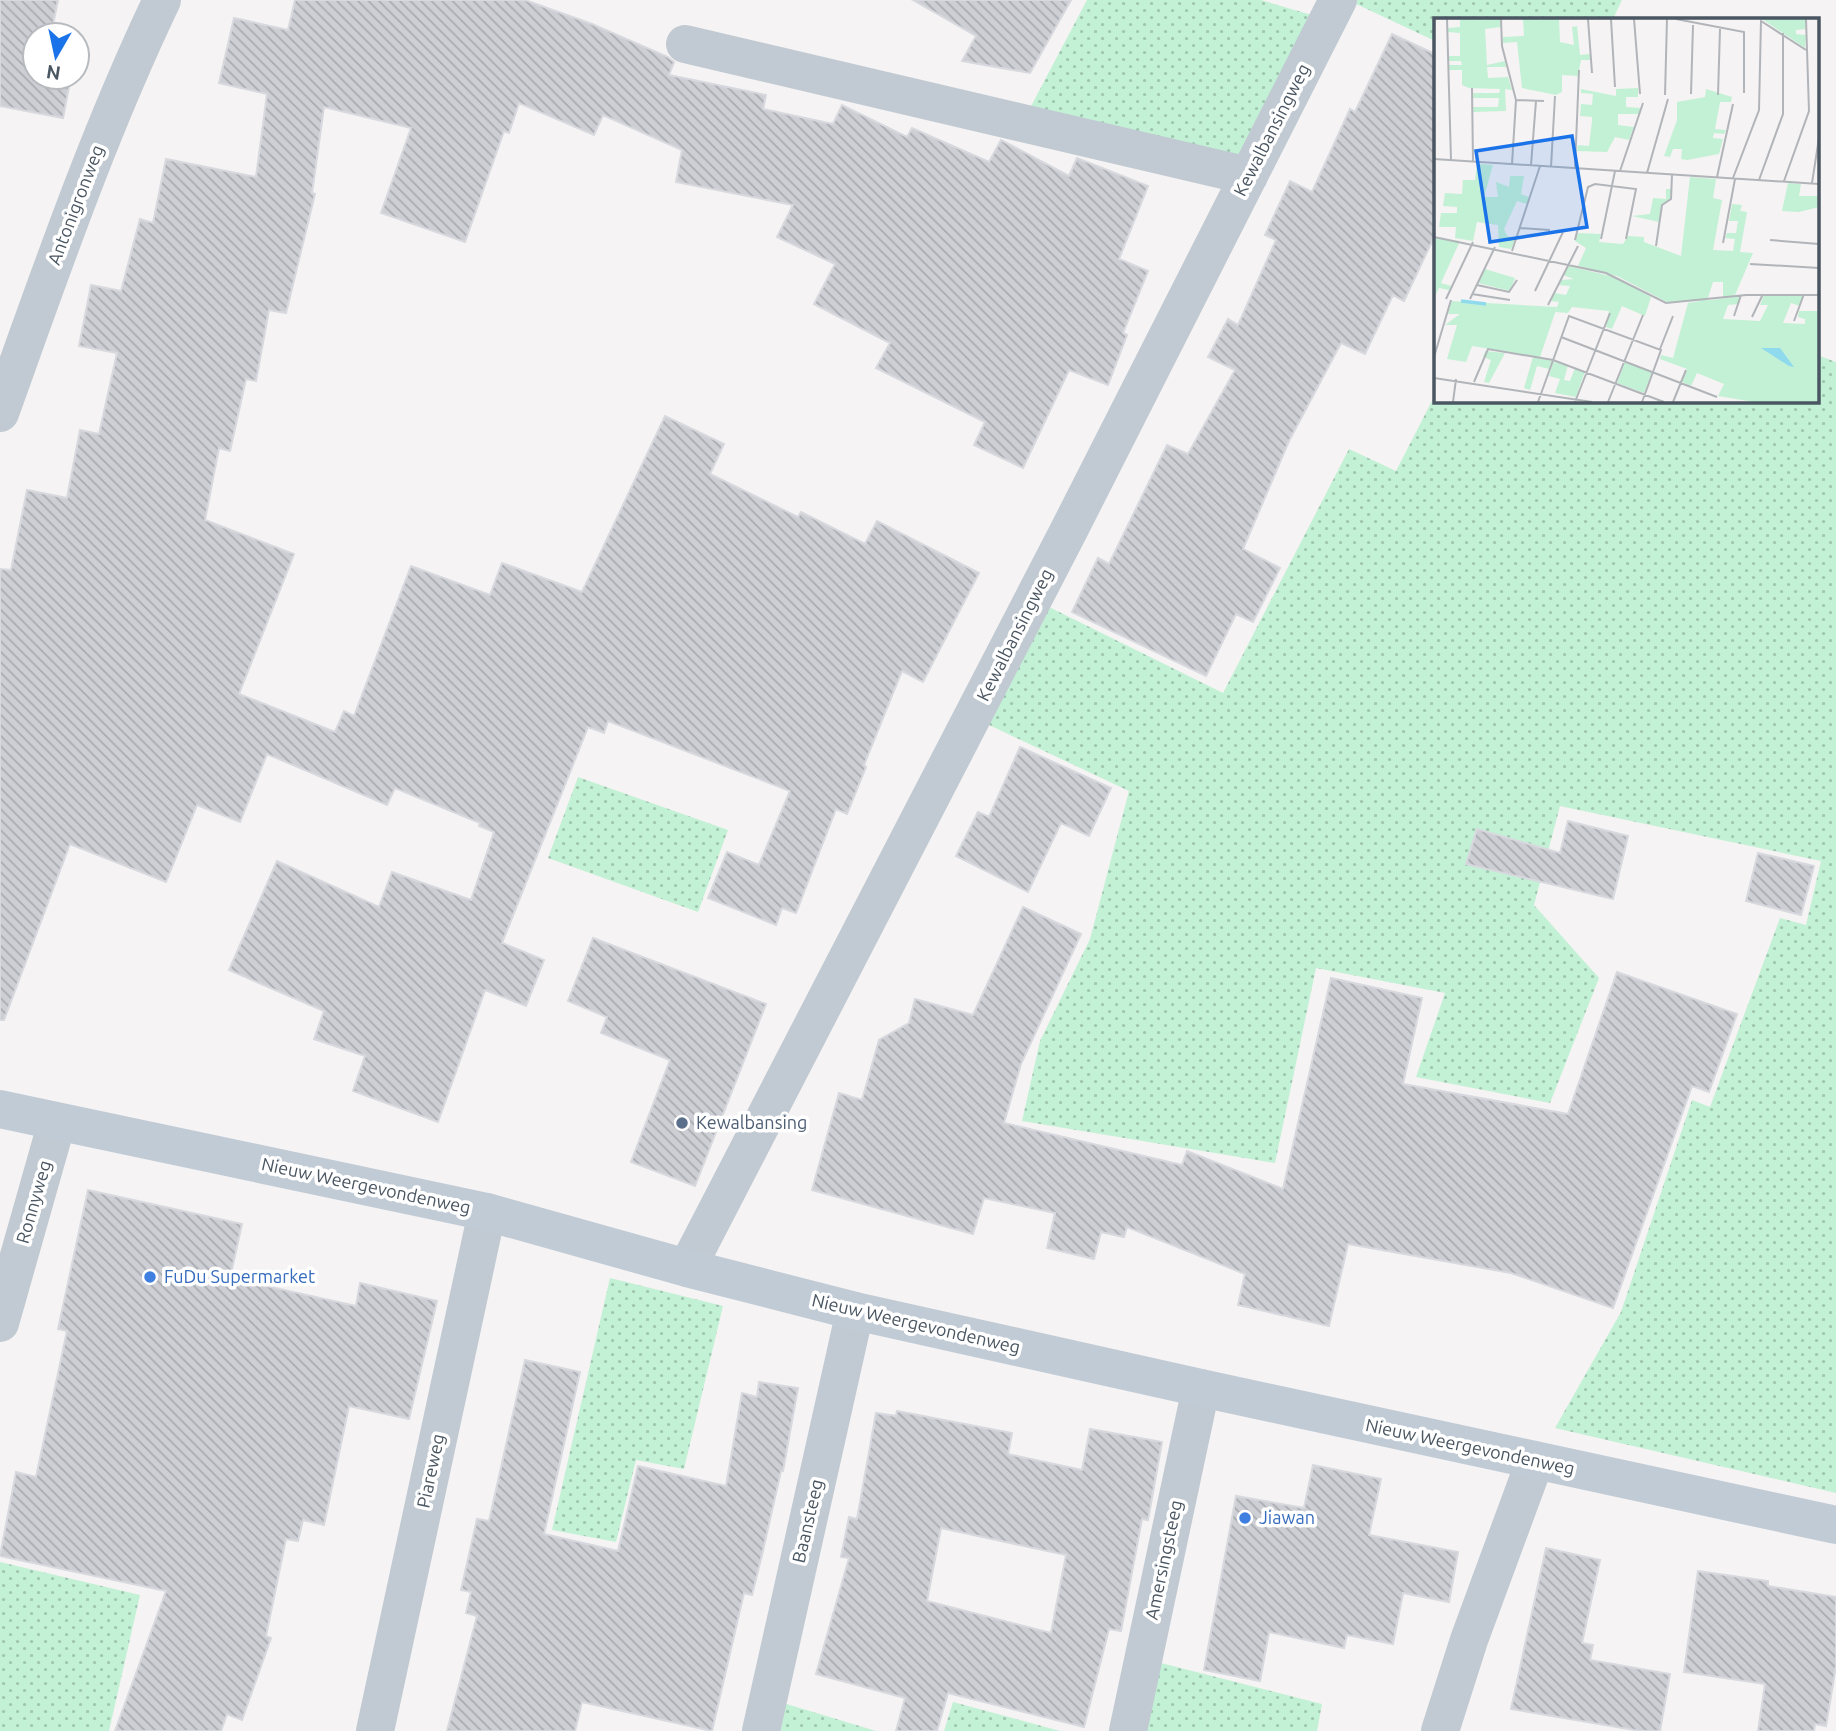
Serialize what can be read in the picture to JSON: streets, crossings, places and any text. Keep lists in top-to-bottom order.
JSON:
{
  "streets": {
    "street": [
      "Kewalbansingweg",
      "Antonigronweg",
      "Nieuw Weergevondenweg",
      "Ronnyweg",
      "Piareweg",
      "Baansteeg",
      "Amersingsteeg"
    ]
  },
  "crossings": [
    ["Kewalbansingweg", "Nieuw Weergevondenweg"],
    ["Nieuw Weergevondenweg", "Ronnyweg"],
    ["Nieuw Weergevondenweg", "Piareweg"],
    ["Nieuw Weergevondenweg", "Baansteeg"],
    ["Nieuw Weergevondenweg", "Amersingsteeg"]
  ],
  "places": ["Kewalbansing", "FuDu Supermarket", "Jiawan"],
  "north": "bottom"
}
